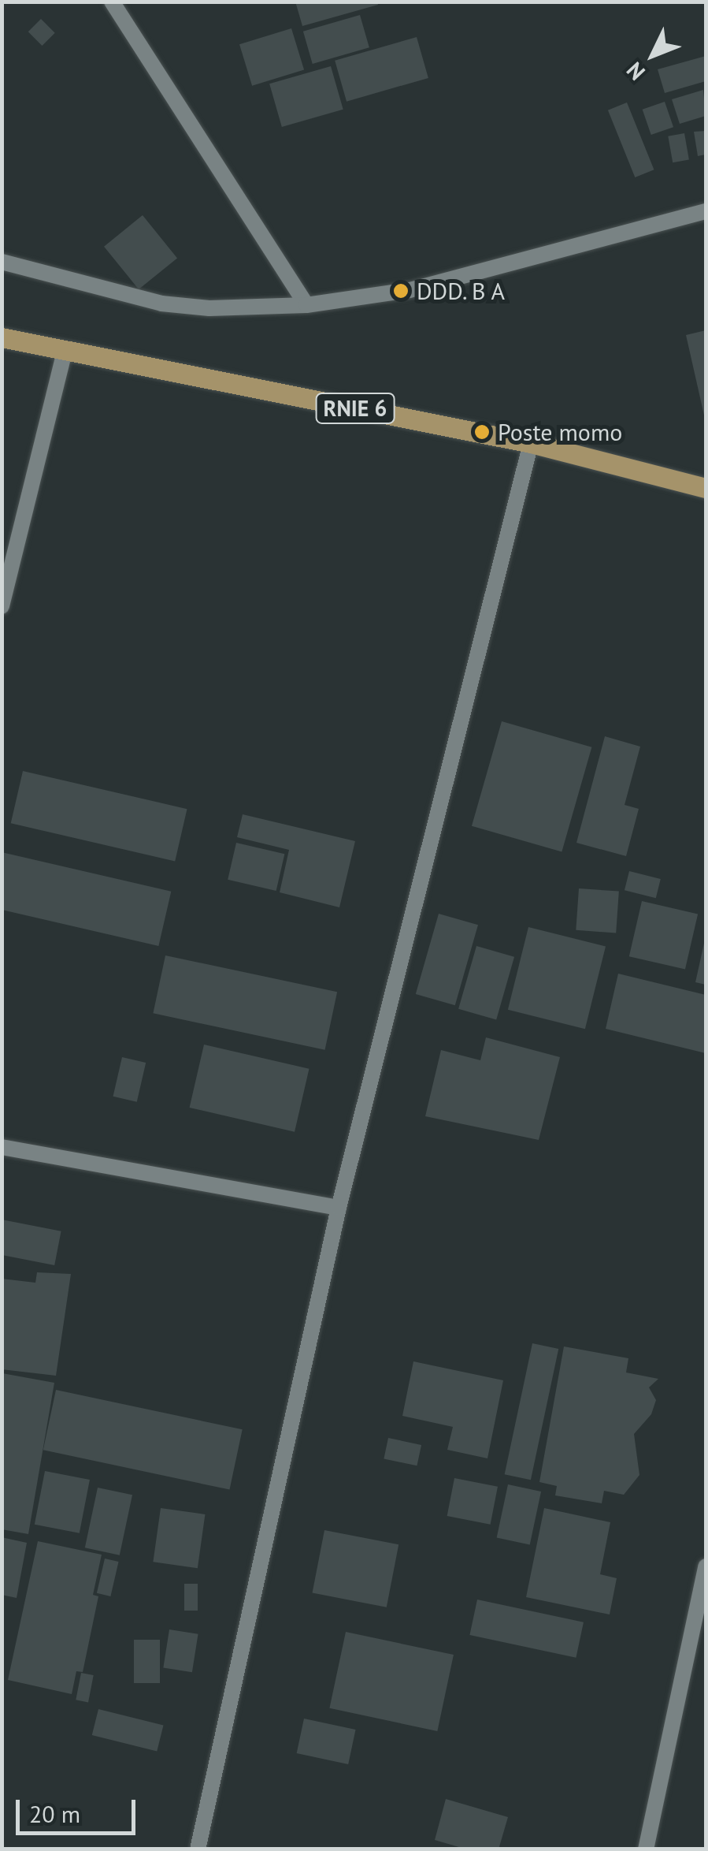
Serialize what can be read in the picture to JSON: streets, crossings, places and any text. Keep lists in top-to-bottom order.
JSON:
{
  "streets": {
    "main road": ["RNIE 6"]
  },
  "places": ["DDD. B A", "Poste momo"],
  "scale_bar": "20 m",
  "north": "bottom left"
}
